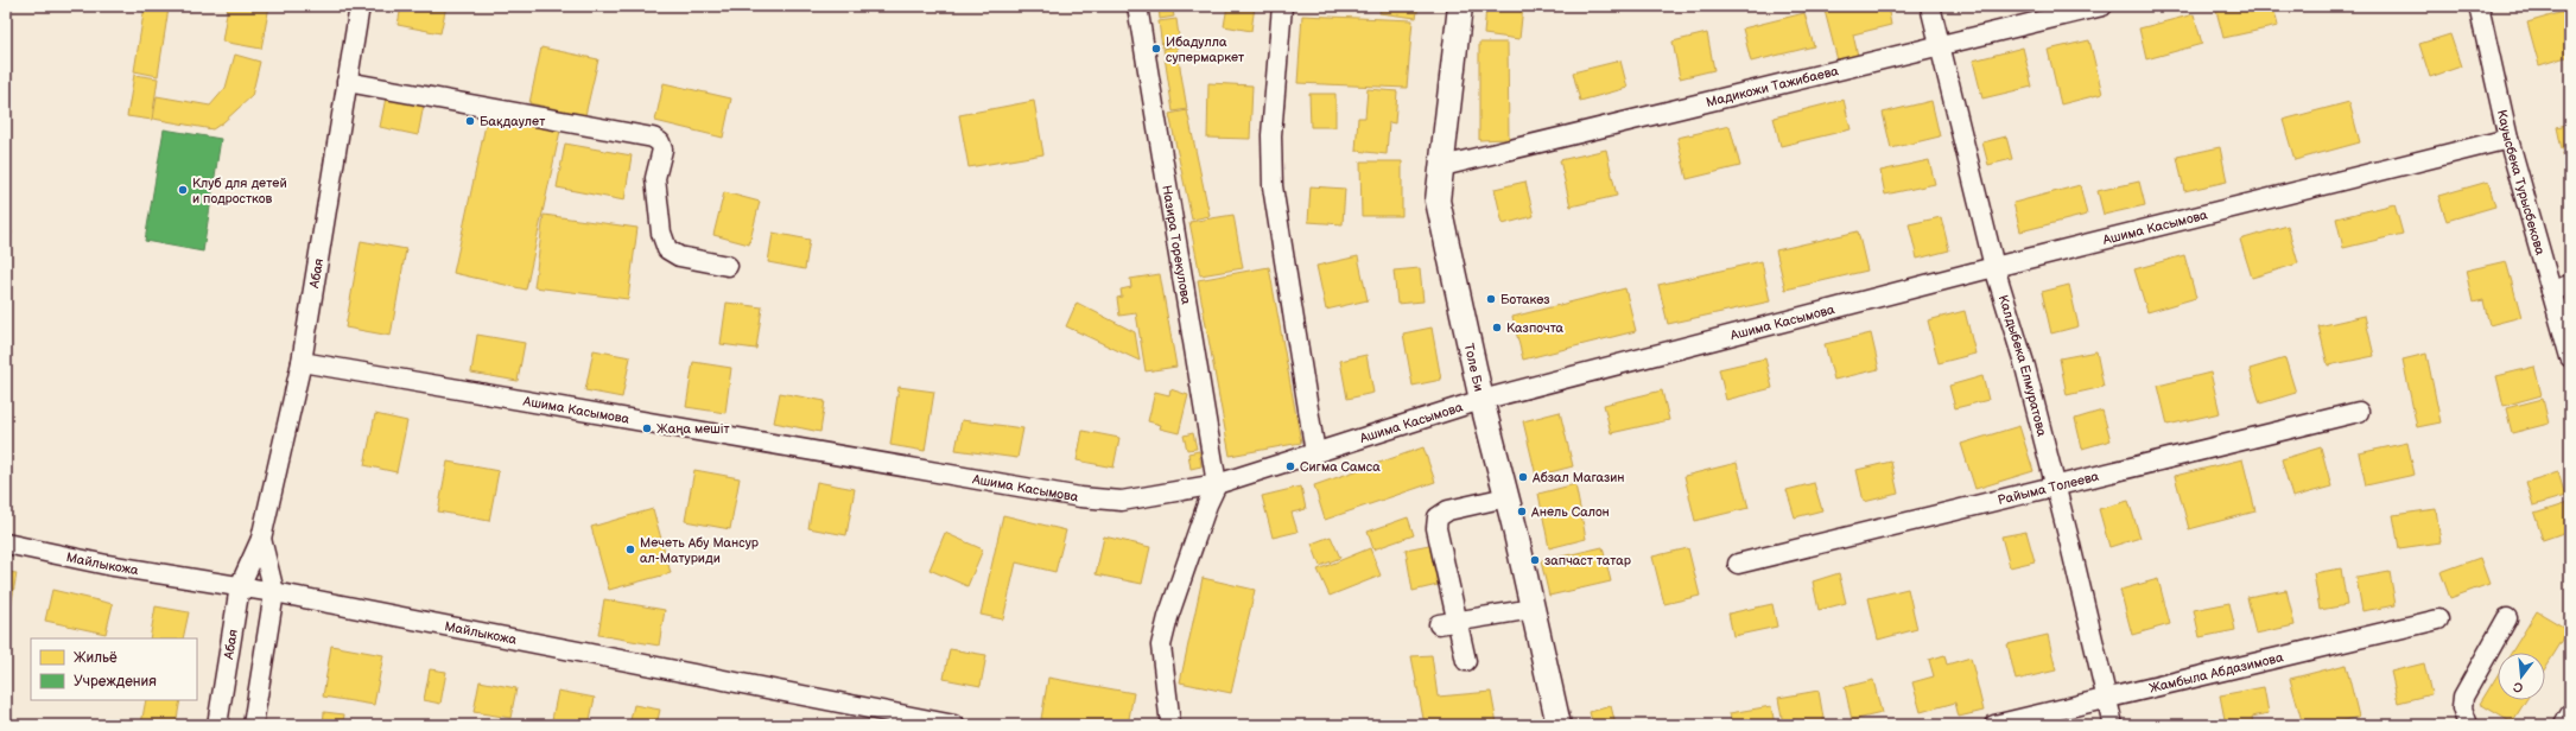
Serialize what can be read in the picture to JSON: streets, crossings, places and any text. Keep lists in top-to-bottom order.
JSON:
{
  "streets": {
    "street": [
      "Мадикожи Тажибаева",
      "Кауысбека Турысбекова",
      "Ашима Касымова",
      "Назира Торекулова",
      "Абая",
      "Калдыбека Елмуратова",
      "Толе Би",
      "Райыма Толеева",
      "Майлыкожа",
      "Жамбыла Абдазимова"
    ]
  },
  "crossings": [
    ["Мадикожи Тажибаева", "Калдыбека Елмуратова"],
    ["Мадикожи Тажибаева", "Толе Би"],
    ["Кауысбека Турысбекова", "Ашима Касымова"],
    ["Ашима Касымова", "Назира Торекулова"],
    ["Ашима Касымова", "Абая"],
    ["Ашима Касымова", "Калдыбека Елмуратова"],
    ["Ашима Касымова", "Толе Би"],
    ["Абая", "Майлыкожа"],
    ["Калдыбека Елмуратова", "Райыма Толеева"],
    ["Калдыбека Елмуратова", "Жамбыла Абдазимова"]
  ],
  "places": [
    "Ибадулла супермаркет",
    "Бақдаулет",
    "Клуб для детей и подростков",
    "Ботакөз",
    "Казпочта",
    "Жаңа мешіт",
    "Сигма Самса",
    "Абзал Магазин",
    "Анель Салон",
    "Мечеть Абу Мансур ал-Матуриди",
    "запчаст татар"
  ],
  "legend": ["Жильё", "Учреждения"],
  "north": "bottom"
}
